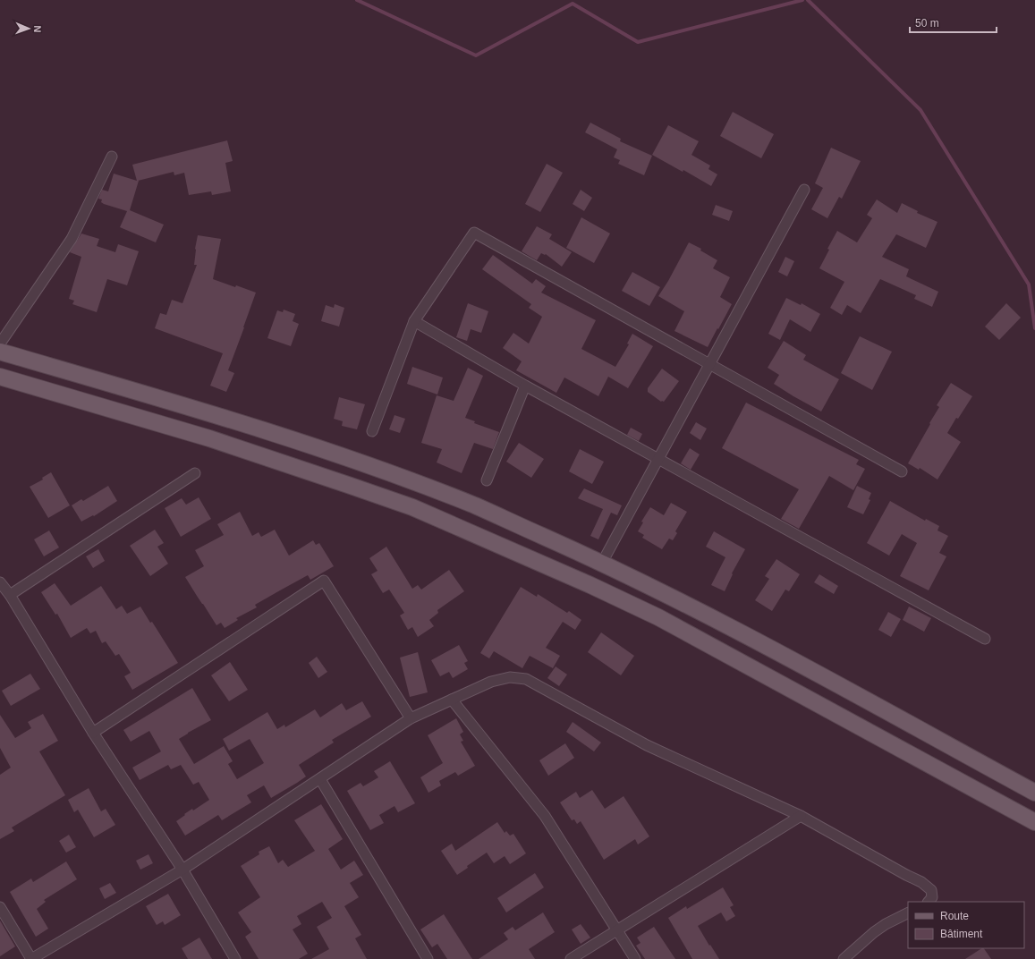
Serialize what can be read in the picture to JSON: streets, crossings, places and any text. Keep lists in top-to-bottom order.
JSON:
{
  "legend": ["Route", "Bâtiment"],
  "scale_bar": "50 m",
  "north": "right"
}
